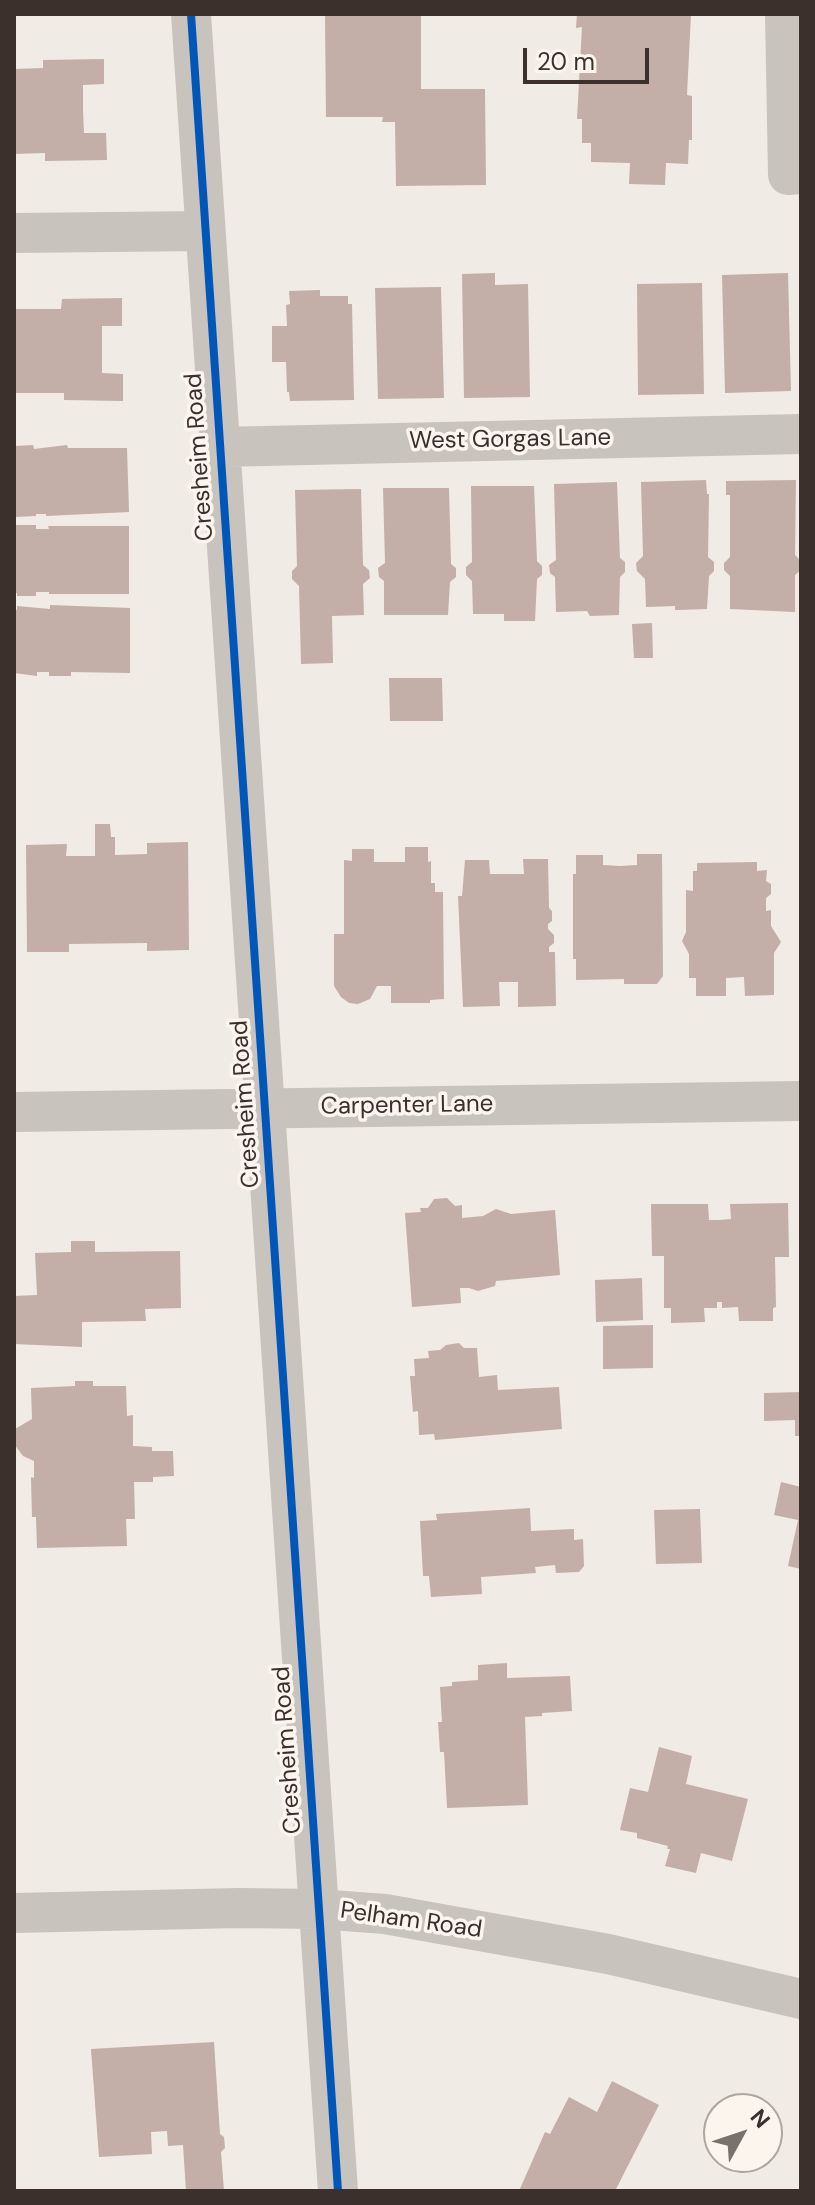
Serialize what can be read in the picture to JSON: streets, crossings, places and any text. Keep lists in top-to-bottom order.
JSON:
{
  "streets": {
    "street": [
      "West Gorgas Lane",
      "Cresheim Road",
      "Carpenter Lane",
      "Pelham Road"
    ]
  },
  "crossings": [
    ["West Gorgas Lane", "Cresheim Road"],
    ["Cresheim Road", "Carpenter Lane"],
    ["Cresheim Road", "Pelham Road"]
  ],
  "scale_bar": "20 m",
  "north": "top right"
}
